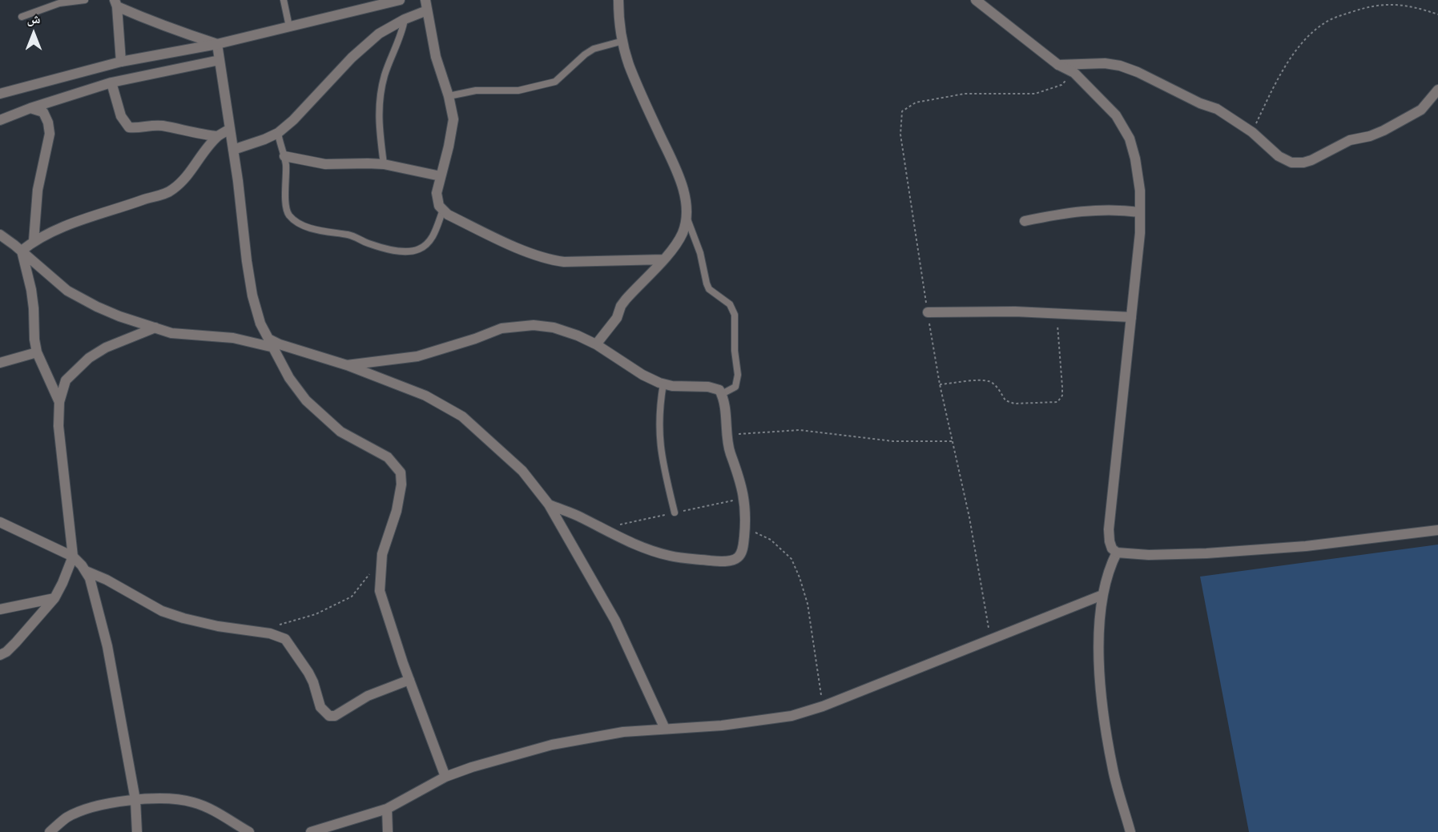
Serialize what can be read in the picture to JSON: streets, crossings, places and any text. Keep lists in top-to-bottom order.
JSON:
{
  "north": "top"
}
